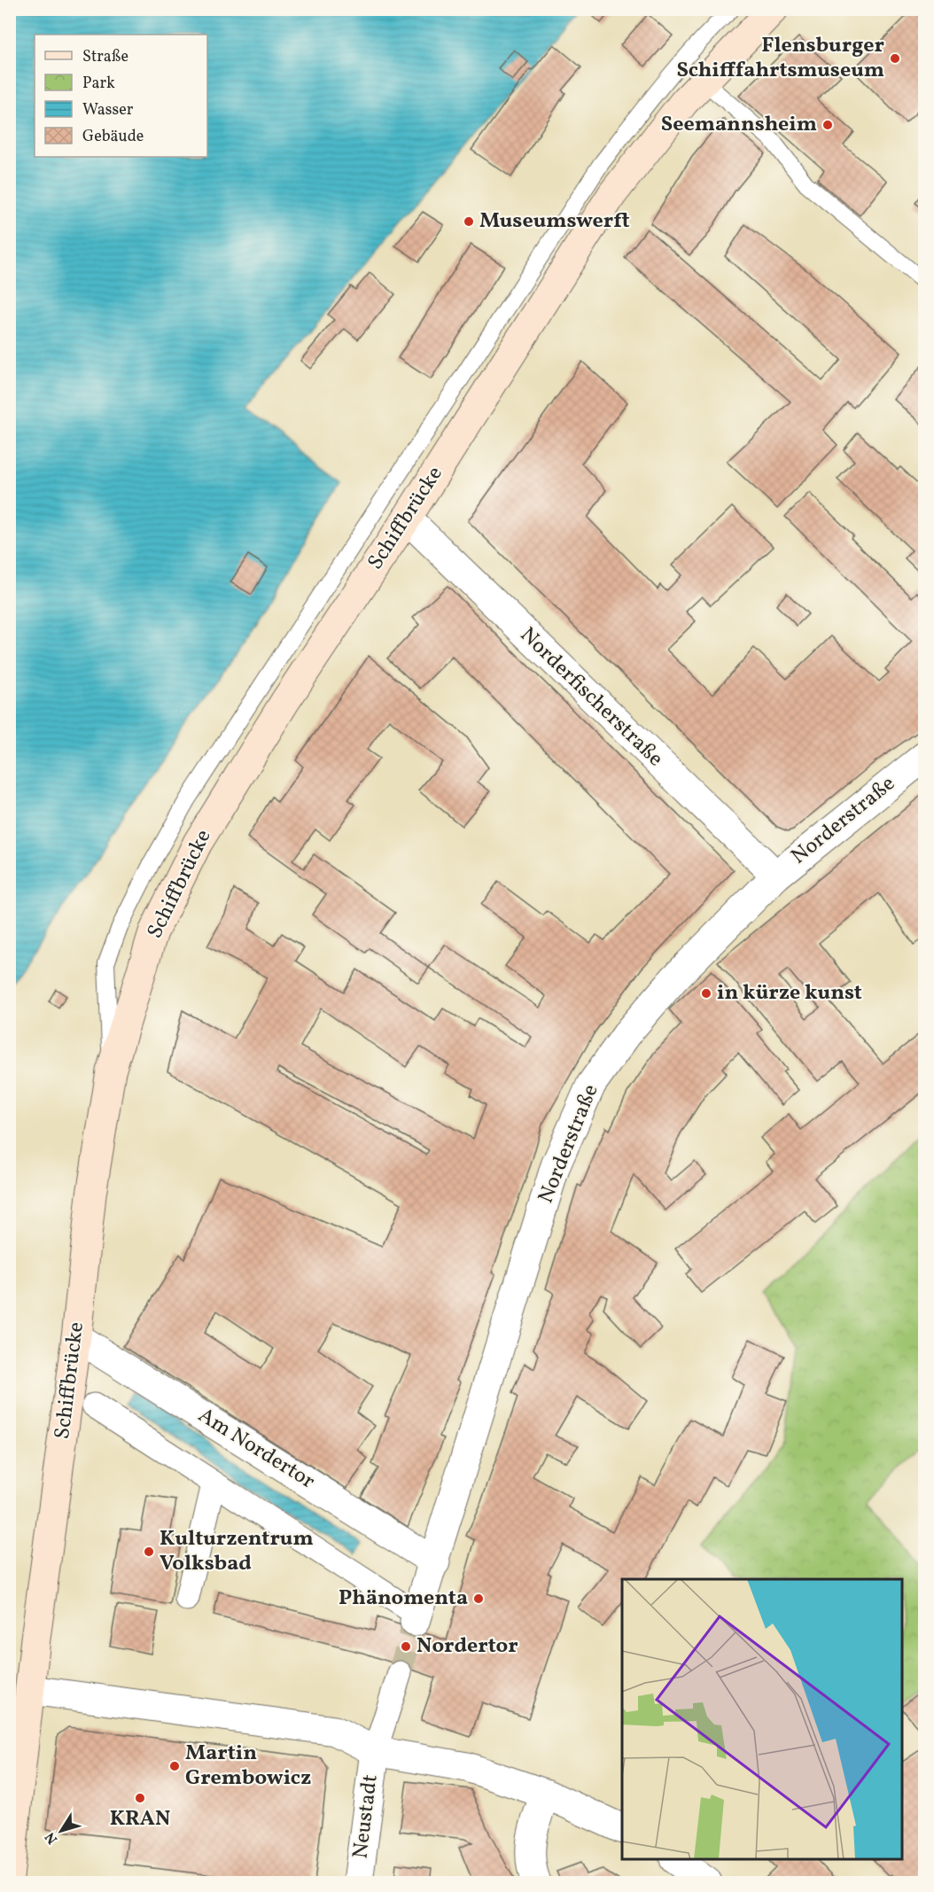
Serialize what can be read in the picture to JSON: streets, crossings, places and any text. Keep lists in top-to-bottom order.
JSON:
{
  "streets": {
    "main road": ["Schiffbrücke"],
    "street": [
      "Norderfischerstraße",
      "Norderstraße",
      "Am Nordertor",
      "Neustadt"
    ]
  },
  "crossings": [
    ["Schiffbrücke", "Norderfischerstraße"],
    ["Schiffbrücke", "Am Nordertor"],
    ["Norderfischerstraße", "Norderstraße"],
    ["Norderstraße", "Am Nordertor"]
  ],
  "places": [
    "Flensburger Schifffahrtsmuseum",
    "Seemannsheim",
    "Museumswerft",
    "in kürze kunst",
    "Kulturzentrum Volksbad",
    "Phänomenta",
    "Nordertor",
    "Martin Grembowicz",
    "KRAN"
  ],
  "legend": [
    "Straße",
    "Park",
    "Wasser",
    "Gebäude"
  ],
  "north": "bottom left"
}
